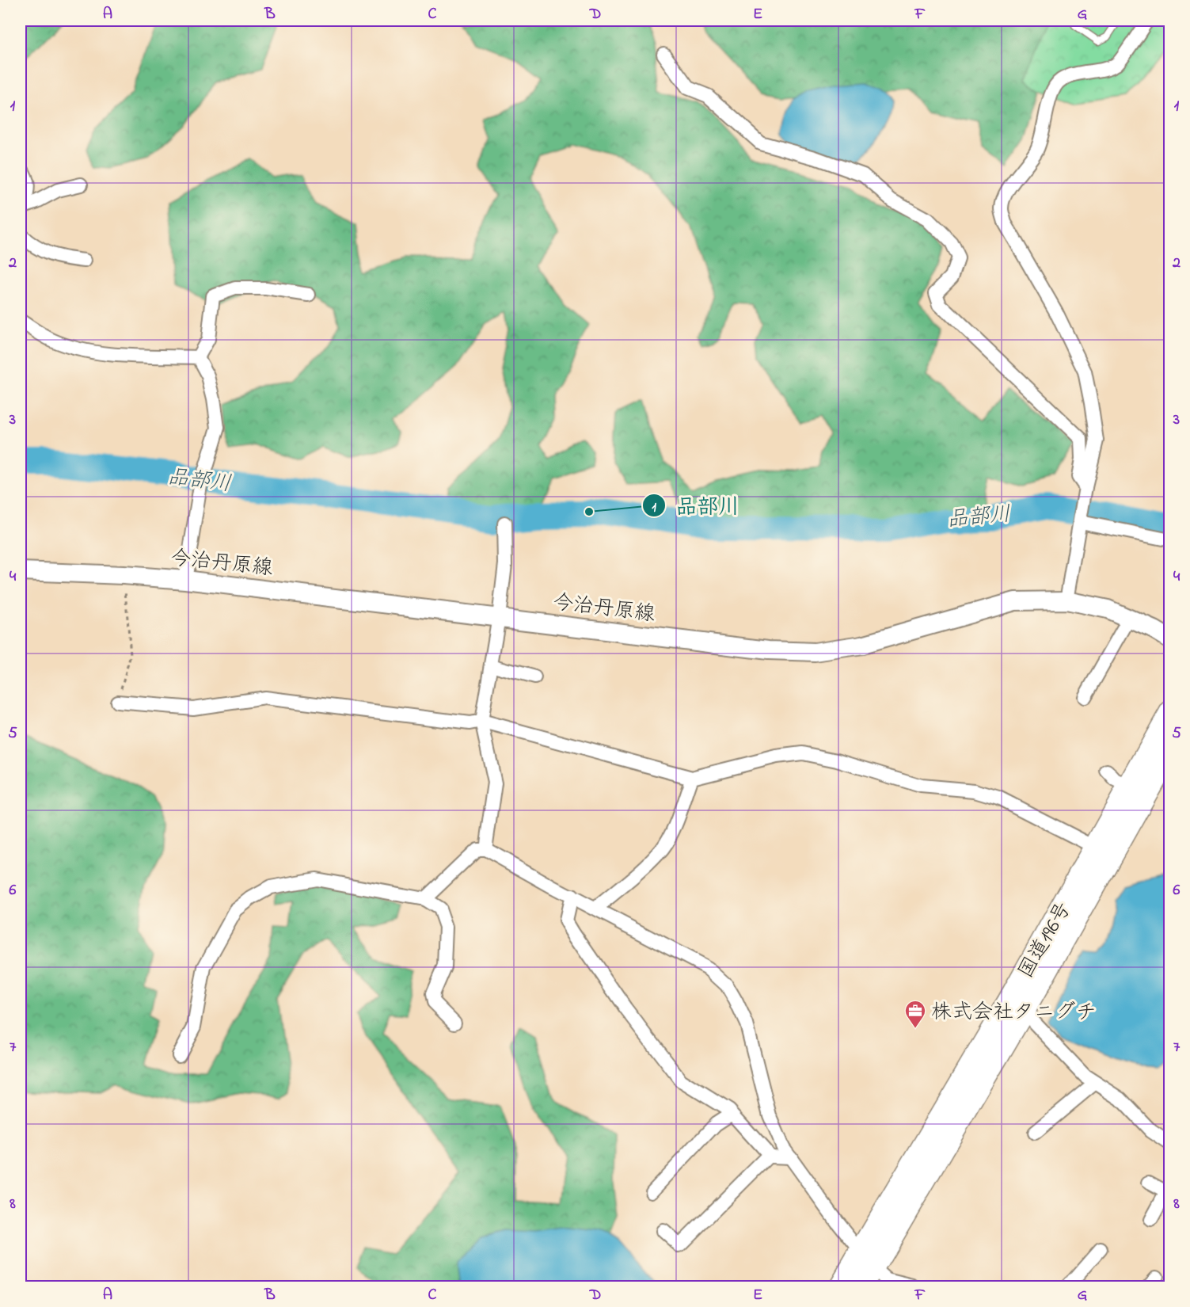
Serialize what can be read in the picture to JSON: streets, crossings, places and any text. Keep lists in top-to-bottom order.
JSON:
{
  "streets": {
    "highway": ["国道196号"],
    "main road": ["今治丹原線"]
  },
  "water": ["品部川"],
  "places": {
    "other": ["品部川"],
    "office": ["株式会社タニグチ"]
  },
  "grid": {
    "columns": [
      "A",
      "B",
      "C",
      "D",
      "E",
      "F",
      "G"
    ],
    "rows": [
      "1",
      "2",
      "3",
      "4",
      "5",
      "6",
      "7",
      "8"
    ]
  }
}
